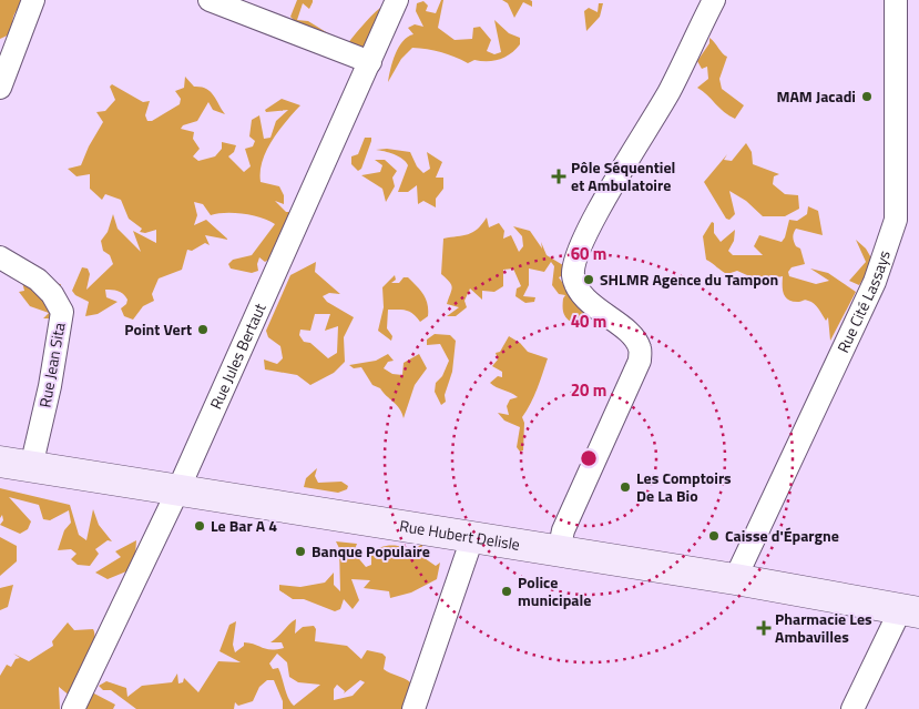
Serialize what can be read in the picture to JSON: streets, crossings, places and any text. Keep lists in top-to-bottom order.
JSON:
{
  "streets": {
    "main road": ["Rue Hubert Delisle"],
    "street": ["Rue Cité Lassays", "Rue Jules Bertaut", "Rue Jean Sita"]
  },
  "crossings": [
    ["Rue Cité Lassays", "Rue Hubert Delisle"],
    ["Rue Jules Bertaut", "Rue Hubert Delisle"],
    ["Rue Jean Sita", "Rue Hubert Delisle"]
  ],
  "places": {
    "other": [
      "MAM Jacadi",
      "SHLMR Agence du Tampon",
      "Point Vert",
      "Les Comptoirs De La Bio",
      "Le Bar A 4",
      "Caisse d'Épargne",
      "Banque Populaire",
      "Police municipale"
    ],
    "health": ["Pôle Séquentiel et Ambulatoire", "Pharmacie Les Ambavilles"]
  },
  "rings": ["60 m", "40 m", "20 m"]
}
